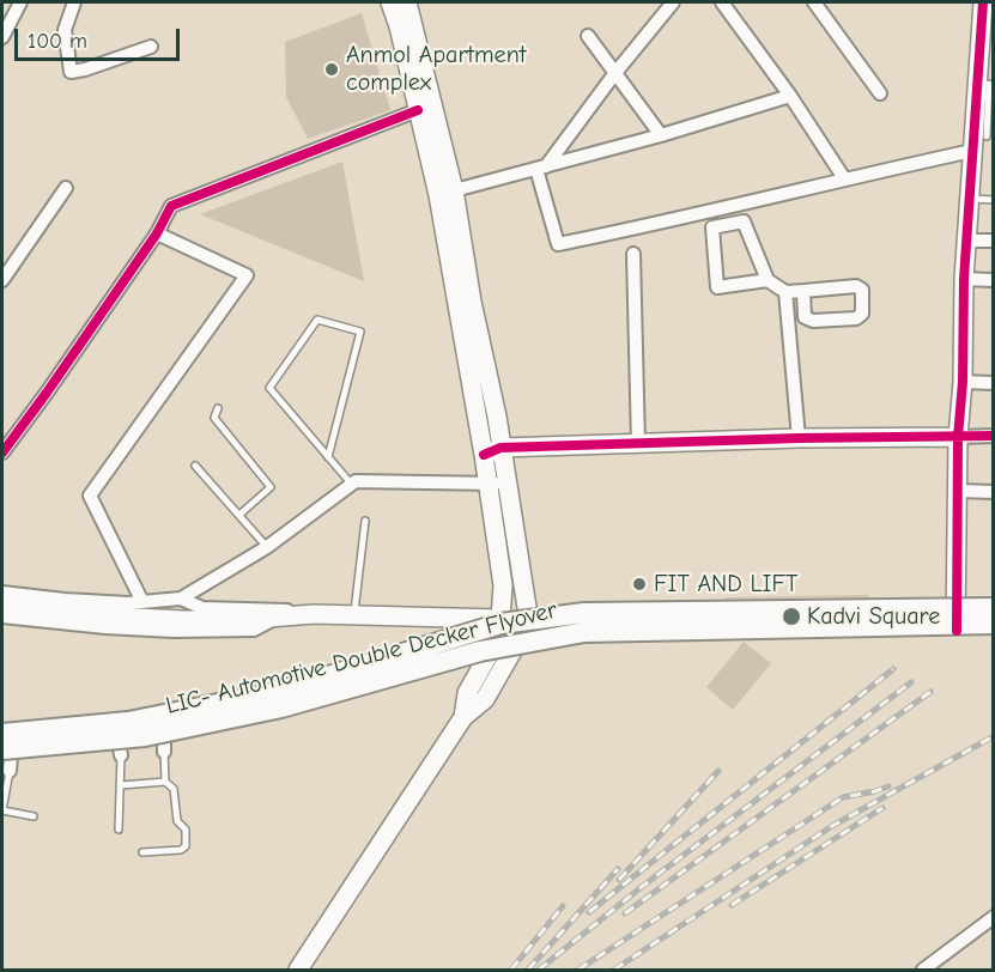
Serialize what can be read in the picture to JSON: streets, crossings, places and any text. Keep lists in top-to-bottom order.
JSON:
{
  "streets": {
    "main road": ["LIC- Automotive Double Decker Flyover"]
  },
  "places": ["Anmol Apartment complex", "FIT AND LIFT", "Kadvi Square"],
  "scale_bar": "100 m"
}
